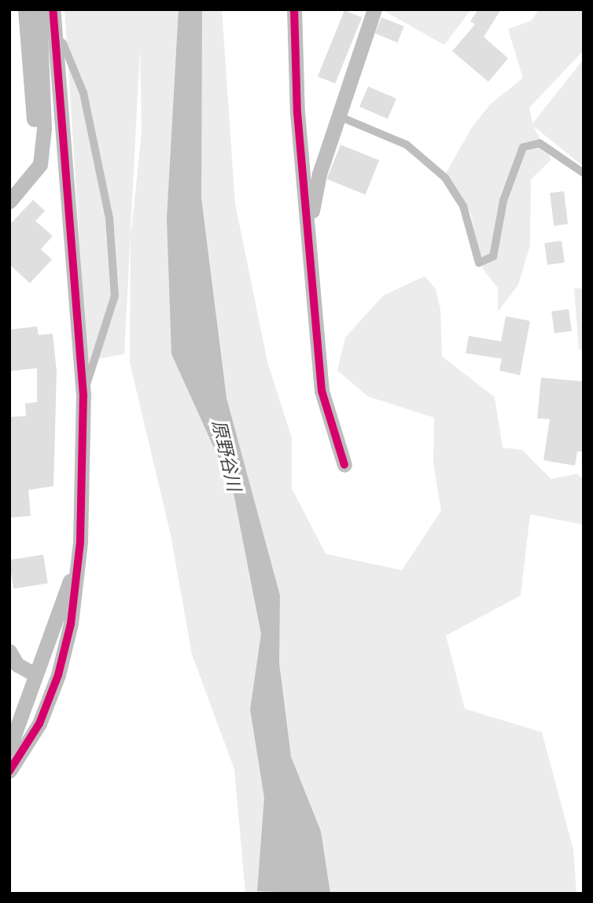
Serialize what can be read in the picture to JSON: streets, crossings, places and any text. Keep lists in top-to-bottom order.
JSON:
{
  "water": ["原野谷川"]
}
